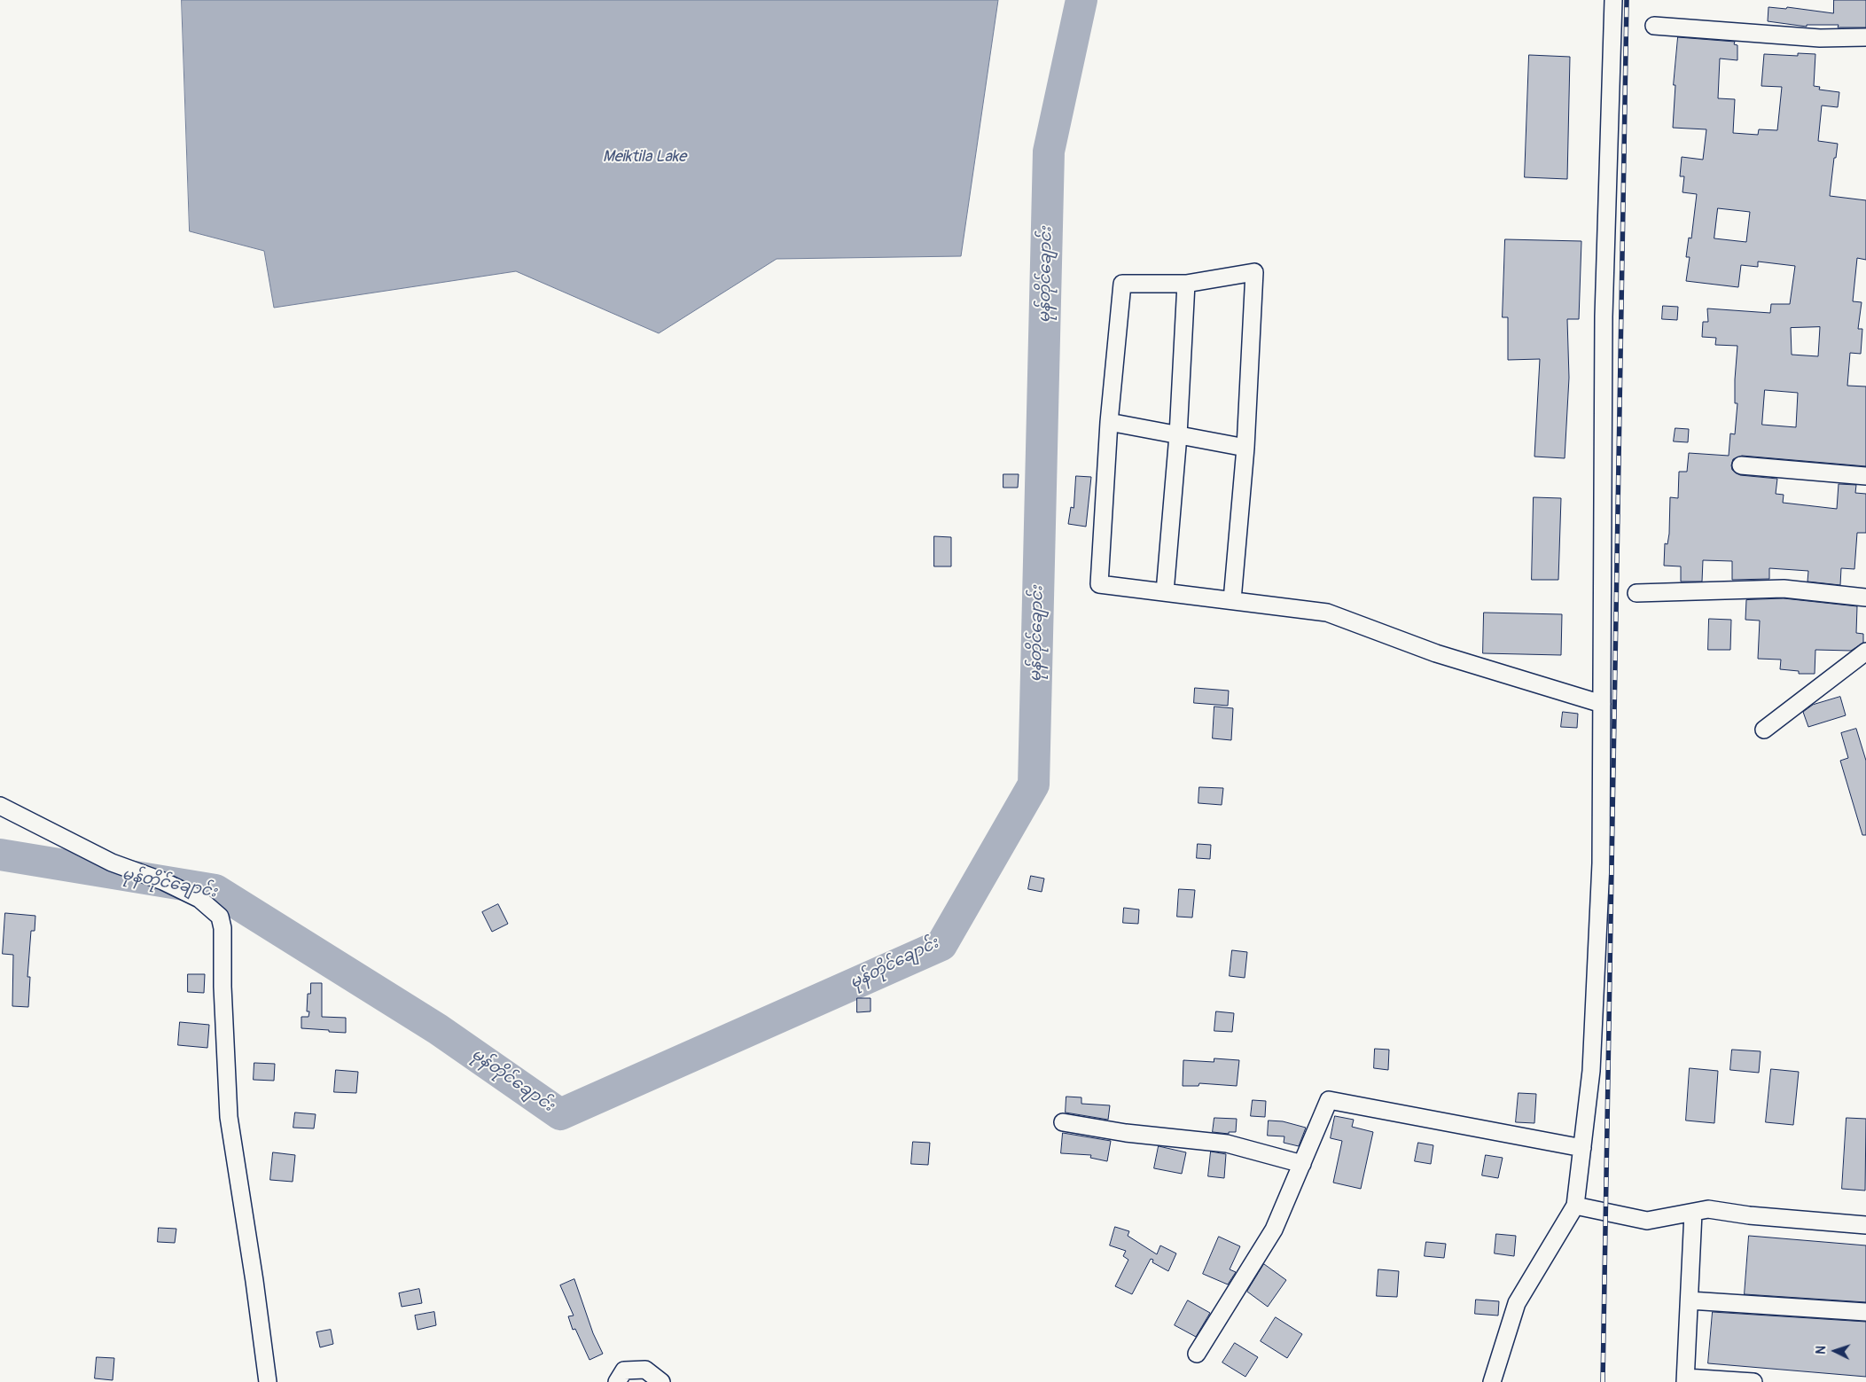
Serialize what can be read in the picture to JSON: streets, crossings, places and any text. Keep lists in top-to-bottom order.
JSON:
{
  "water": ["Meiktila Lake", "မုန်တိုင်ချောင်း"],
  "north": "left"
}
